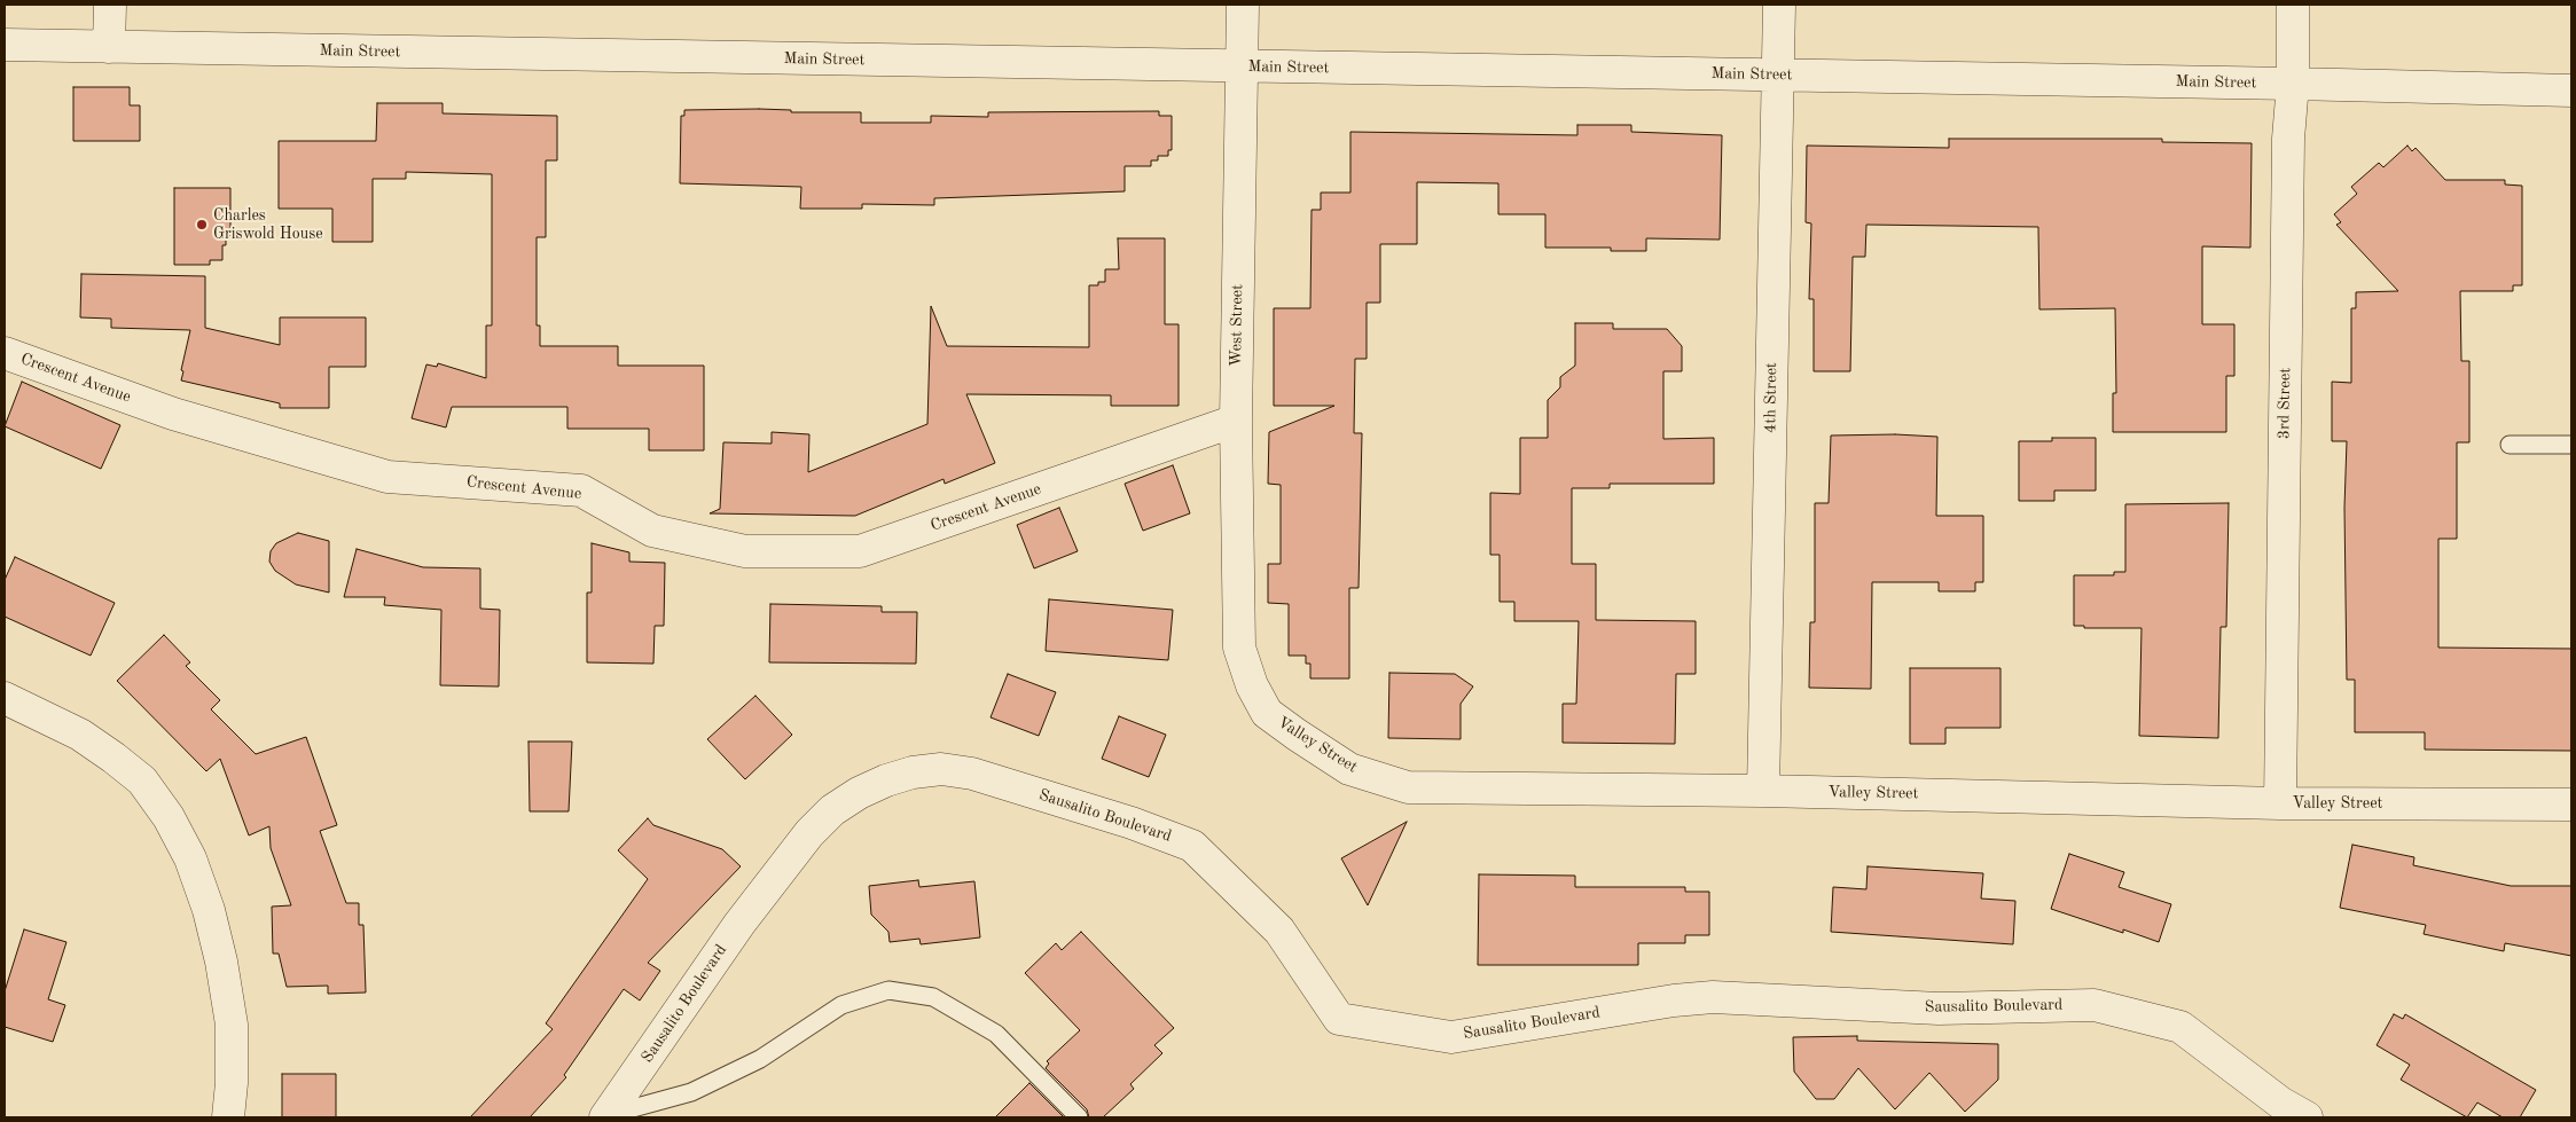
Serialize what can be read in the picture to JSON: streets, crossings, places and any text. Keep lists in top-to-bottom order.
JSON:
{
  "streets": {
    "street": [
      "Main Street",
      "West Street",
      "Crescent Avenue",
      "4th Street",
      "3rd Street",
      "Valley Street",
      "Sausalito Boulevard"
    ]
  },
  "crossings": [
    ["Main Street", "West Street"],
    ["Main Street", "4th Street"],
    ["Main Street", "3rd Street"],
    ["West Street", "Crescent Avenue"],
    ["West Street", "Valley Street"],
    ["4th Street", "Valley Street"],
    ["3rd Street", "Valley Street"]
  ],
  "places": ["Charles Griswold House"]
}
